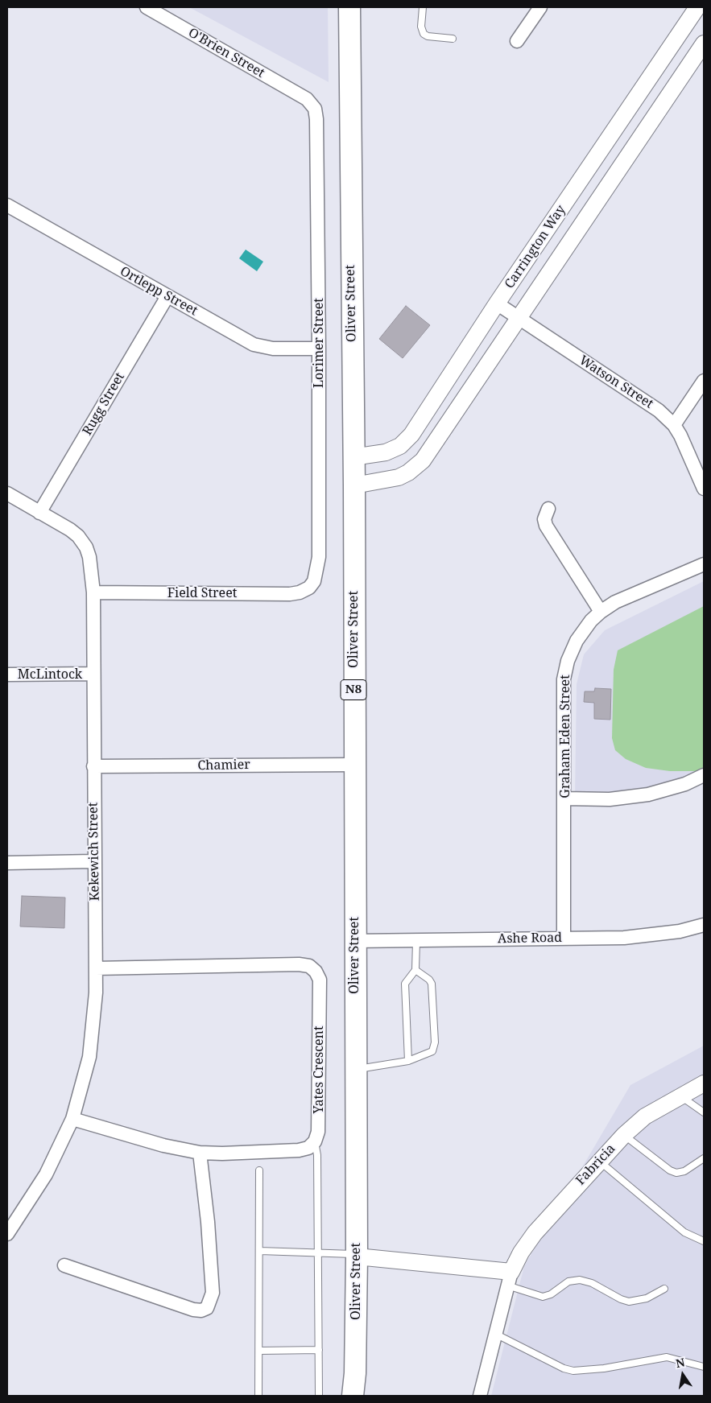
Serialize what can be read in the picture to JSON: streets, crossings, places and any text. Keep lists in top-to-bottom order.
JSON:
{
  "streets": {
    "highway": ["Oliver Street", "N8"],
    "street": [
      "O'Brien Street",
      "Carrington Way",
      "Ortlepp Street",
      "Lorimer Street",
      "Watson Street",
      "Rugg Street",
      "Field Street",
      "McLintock",
      "Graham Eden Street",
      "Chamier",
      "Kekewich Street",
      "Ashe Road",
      "Yates Crescent",
      "Fabricia"
    ]
  },
  "crossings": [
    ["O'Brien Street", "Lorimer Street"],
    ["Carrington Way", "Oliver Street"],
    ["Carrington Way", "Watson Street"],
    ["Ortlepp Street", "Lorimer Street"],
    ["Ortlepp Street", "Rugg Street"],
    ["Oliver Street", "Chamier"],
    ["Oliver Street", "Ashe Road"],
    ["Lorimer Street", "Field Street"],
    ["Rugg Street", "Kekewich Street"],
    ["Field Street", "Kekewich Street"],
    ["McLintock", "Kekewich Street"],
    ["Graham Eden Street", "Ashe Road"],
    ["Chamier", "Kekewich Street"],
    ["Kekewich Street", "Yates Crescent"]
  ],
  "north": "top"
}
